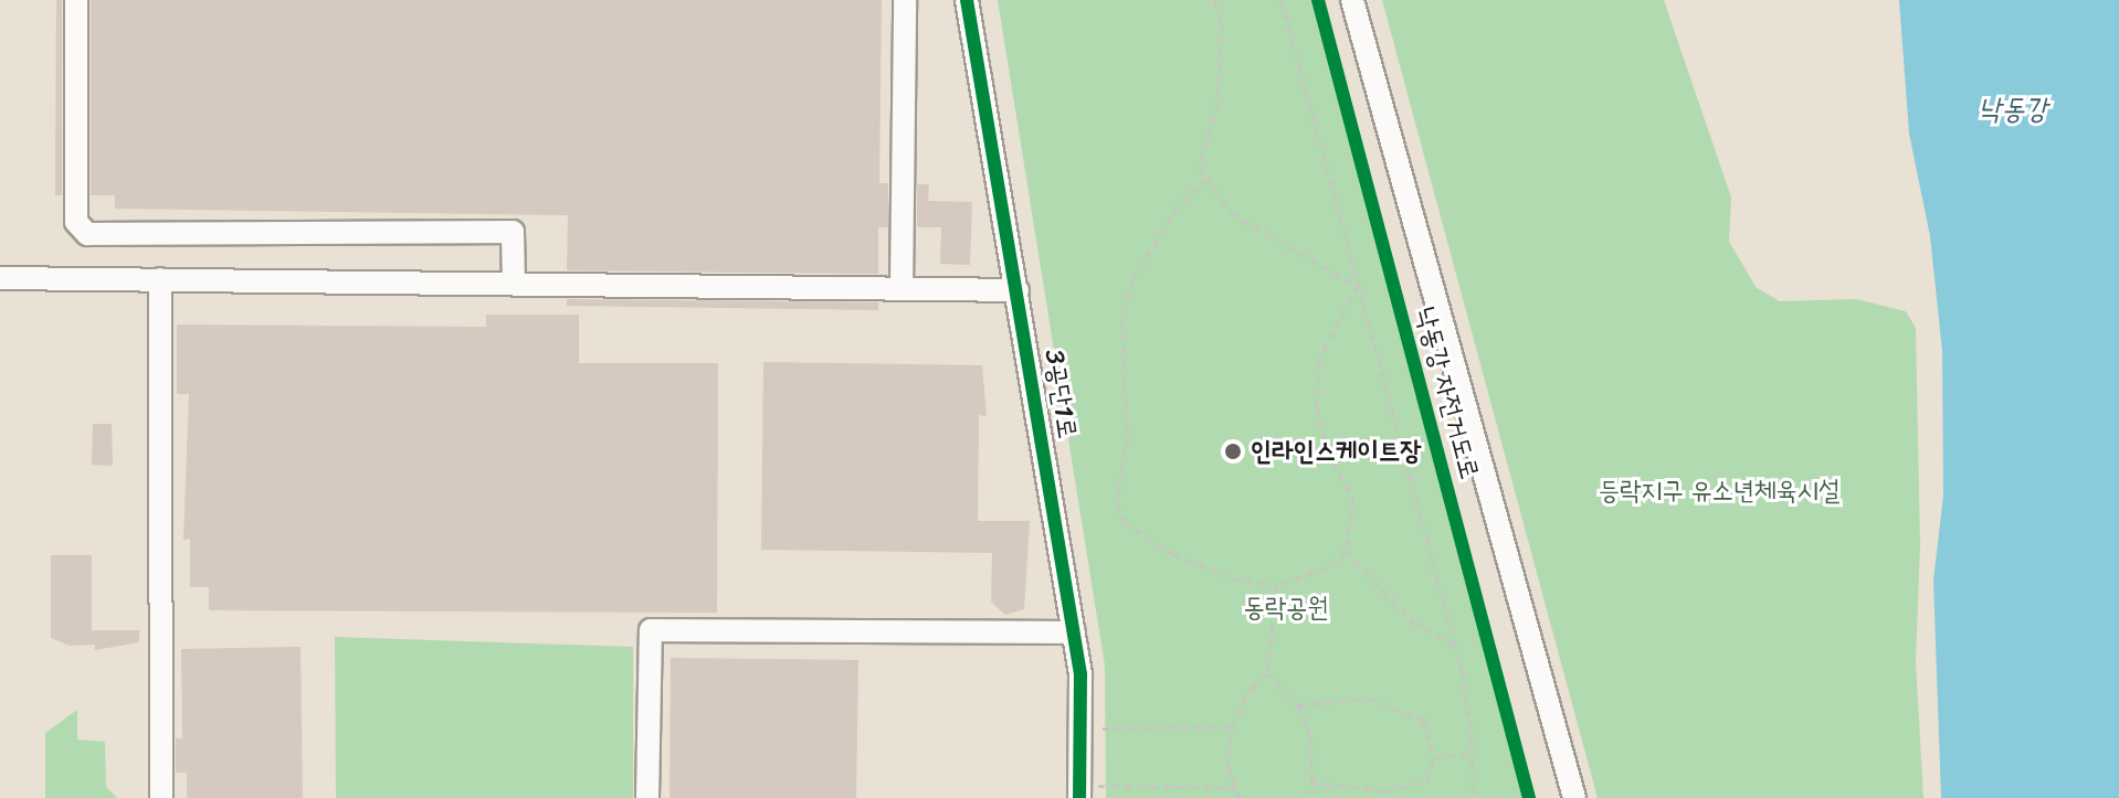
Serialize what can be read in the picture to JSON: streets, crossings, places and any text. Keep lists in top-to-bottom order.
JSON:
{
  "streets": {
    "street": ["3공단1로"],
    "cycle path": ["낙동강 자전거도로"]
  },
  "water": ["낙동강"],
  "parks": ["등락지구 유소년체육시설", "동락공원"],
  "places": ["인라인스케이트장"]
}
